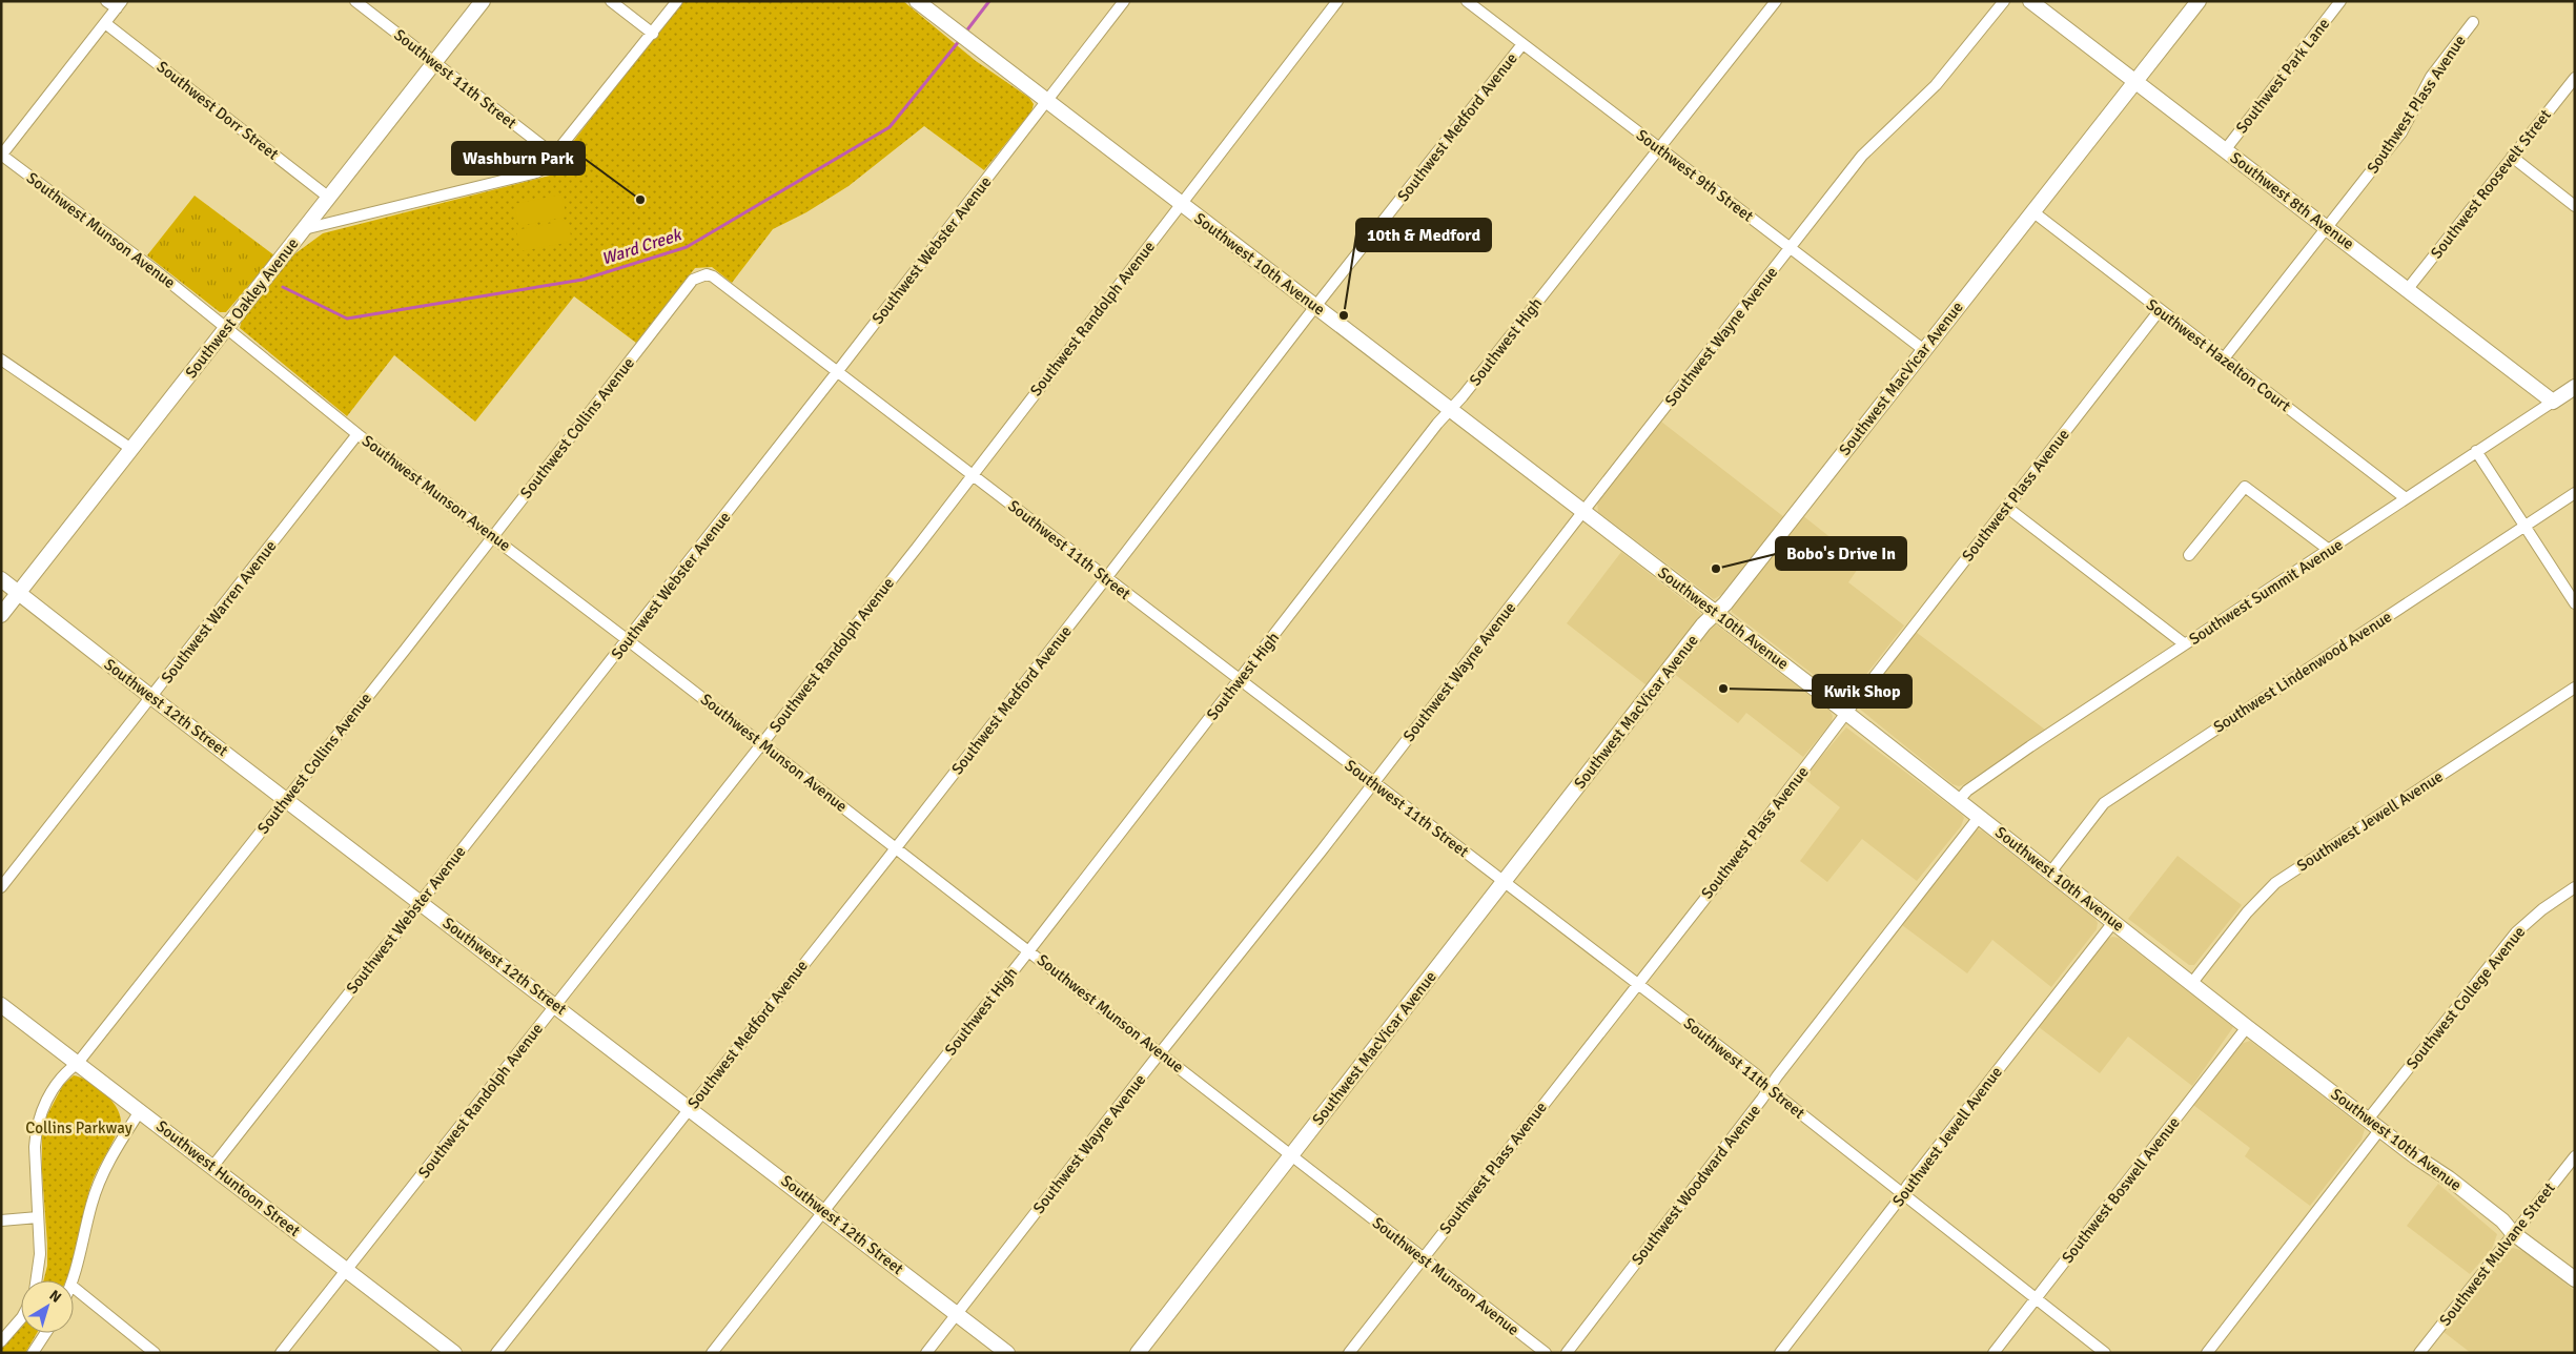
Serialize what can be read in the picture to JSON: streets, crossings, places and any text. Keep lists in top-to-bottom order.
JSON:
{
  "streets": {
    "main road": [
      "Southwest 8th Avenue",
      "Southwest 10th Avenue",
      "Southwest Oakley Avenue",
      "Southwest MacVicar Avenue",
      "Southwest Summit Avenue",
      "Southwest 12th Street",
      "Southwest Huntoon Street"
    ],
    "street": [
      "Southwest Park Lane",
      "Southwest 11th Street",
      "Southwest Plass Avenue",
      "Southwest Dorr Street",
      "Southwest Medford Avenue",
      "Southwest 9th Street",
      "Southwest Roosevelt Street",
      "Southwest Munson Avenue",
      "Southwest Webster Avenue",
      "Southwest Randolph Avenue",
      "Southwest Wayne Avenue",
      "Southwest High",
      "Southwest Hazelton Court",
      "Southwest Collins Avenue",
      "Southwest Warren Avenue",
      "Southwest Lindenwood Avenue",
      "Southwest Jewell Avenue",
      "Southwest College Avenue",
      "Southwest Woodward Avenue",
      "Southwest Boswell Avenue",
      "Southwest Mulvane Street"
    ]
  },
  "crossings": [
    ["Southwest Park Lane", "Southwest 8th Avenue"],
    ["Southwest 11th Street", "Southwest Plass Avenue"],
    ["Southwest 11th Street", "Southwest Medford Avenue"],
    ["Southwest 11th Street", "Southwest Webster Avenue"],
    ["Southwest 11th Street", "Southwest Oakley Avenue"],
    ["Southwest 11th Street", "Southwest Randolph Avenue"],
    ["Southwest 11th Street", "Southwest Wayne Avenue"],
    ["Southwest 11th Street", "Southwest High"],
    ["Southwest 11th Street", "Southwest MacVicar Avenue"],
    ["Southwest 11th Street", "Southwest Collins Avenue"],
    ["Southwest 11th Street", "Southwest Jewell Avenue"],
    ["Southwest 11th Street", "Southwest Woodward Avenue"],
    ["Southwest 11th Street", "Southwest Boswell Avenue"],
    ["Southwest Plass Avenue", "Southwest 8th Avenue"],
    ["Southwest Plass Avenue", "Southwest Munson Avenue"],
    ["Southwest Plass Avenue", "Southwest 10th Avenue"],
    ["Southwest Plass Avenue", "Southwest Hazelton Court"],
    ["Southwest Dorr Street", "Southwest Oakley Avenue"],
    ["Southwest Medford Avenue", "Southwest 9th Street"],
    ["Southwest Medford Avenue", "Southwest Munson Avenue"],
    ["Southwest Medford Avenue", "Southwest 10th Avenue"],
    ["Southwest Medford Avenue", "Southwest 12th Street"],
    ["Southwest 9th Street", "Southwest Wayne Avenue"],
    ["Southwest 9th Street", "Southwest High"],
    ["Southwest 9th Street", "Southwest MacVicar Avenue"],
    ["Southwest Roosevelt Street", "Southwest 8th Avenue"],
    ["Southwest 8th Avenue", "Southwest MacVicar Avenue"],
    ["Southwest 8th Avenue", "Southwest Summit Avenue"],
    ["Southwest Munson Avenue", "Southwest Webster Avenue"],
    ["Southwest Munson Avenue", "Southwest Oakley Avenue"],
    ["Southwest Munson Avenue", "Southwest Randolph Avenue"],
    ["Southwest Munson Avenue", "Southwest Wayne Avenue"],
    ["Southwest Munson Avenue", "Southwest High"],
    ["Southwest Munson Avenue", "Southwest MacVicar Avenue"],
    ["Southwest Munson Avenue", "Southwest Collins Avenue"],
    ["Southwest Munson Avenue", "Southwest Warren Avenue"],
    ["Southwest Webster Avenue", "Southwest 10th Avenue"],
    ["Southwest Webster Avenue", "Southwest 12th Street"],
    ["Southwest Webster Avenue", "Southwest Huntoon Street"],
    ["Southwest 10th Avenue", "Southwest Randolph Avenue"],
    ["Southwest 10th Avenue", "Southwest Wayne Avenue"],
    ["Southwest 10th Avenue", "Southwest High"],
    ["Southwest 10th Avenue", "Southwest MacVicar Avenue"],
    ["Southwest 10th Avenue", "Southwest Summit Avenue"],
    ["Southwest 10th Avenue", "Southwest Lindenwood Avenue"],
    ["Southwest 10th Avenue", "Southwest Jewell Avenue"],
    ["Southwest 10th Avenue", "Southwest College Avenue"],
    ["Southwest 10th Avenue", "Southwest Woodward Avenue"],
    ["Southwest 10th Avenue", "Southwest Boswell Avenue"],
    ["Southwest 10th Avenue", "Southwest Mulvane Street"],
    ["Southwest Oakley Avenue", "Southwest 12th Street"],
    ["Southwest Randolph Avenue", "Southwest 12th Street"],
    ["Southwest Randolph Avenue", "Southwest Huntoon Street"],
    ["Southwest Wayne Avenue", "Southwest 12th Street"],
    ["Southwest High", "Southwest 12th Street"],
    ["Southwest Hazelton Court", "Southwest MacVicar Avenue"],
    ["Southwest Hazelton Court", "Southwest Summit Avenue"],
    ["Southwest Collins Avenue", "Southwest 12th Street"],
    ["Southwest Collins Avenue", "Southwest Huntoon Street"],
    ["Southwest Warren Avenue", "Southwest 12th Street"]
  ],
  "water": ["Ward Creek"],
  "parks": ["Collins Parkway"],
  "places": [
    "Washburn Park",
    "10th & Medford",
    "Bobo's Drive In",
    "Kwik Shop"
  ],
  "north": "top right"
}
